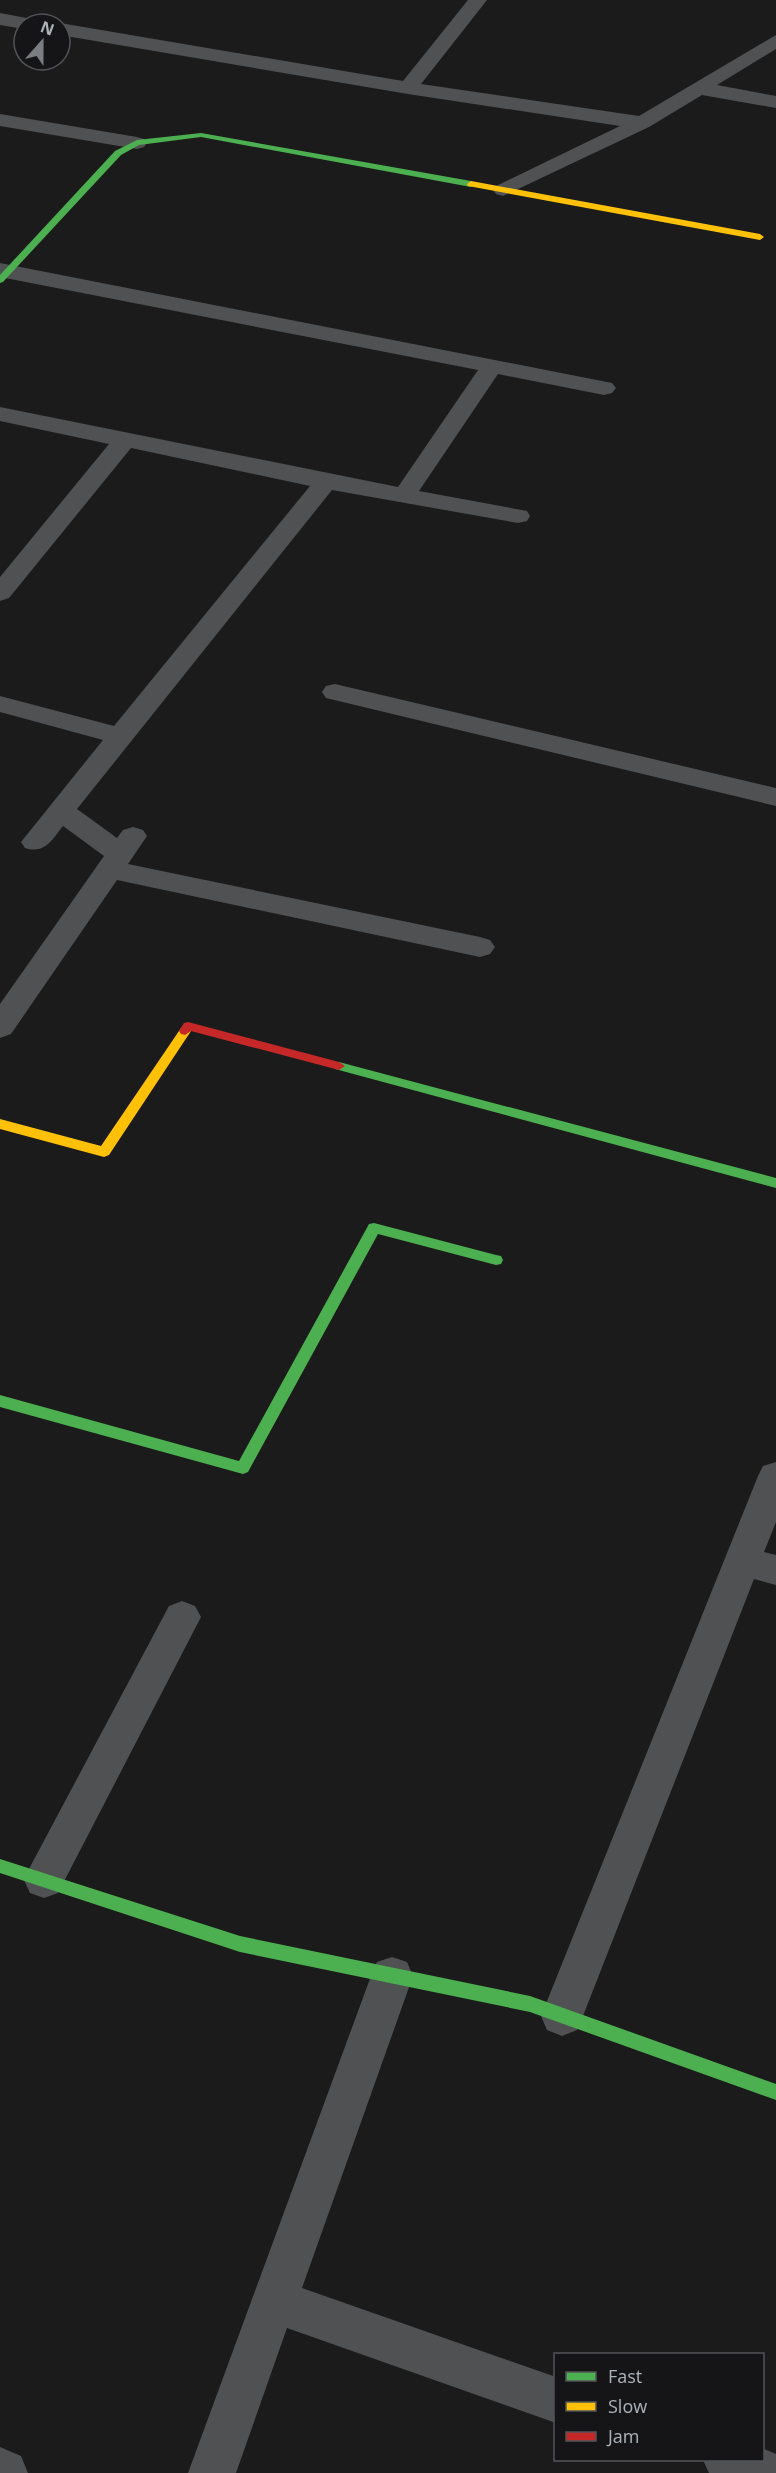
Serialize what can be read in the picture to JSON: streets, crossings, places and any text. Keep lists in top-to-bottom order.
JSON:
{
  "legend": ["Fast", "Slow", "Jam"],
  "north": "top"
}
